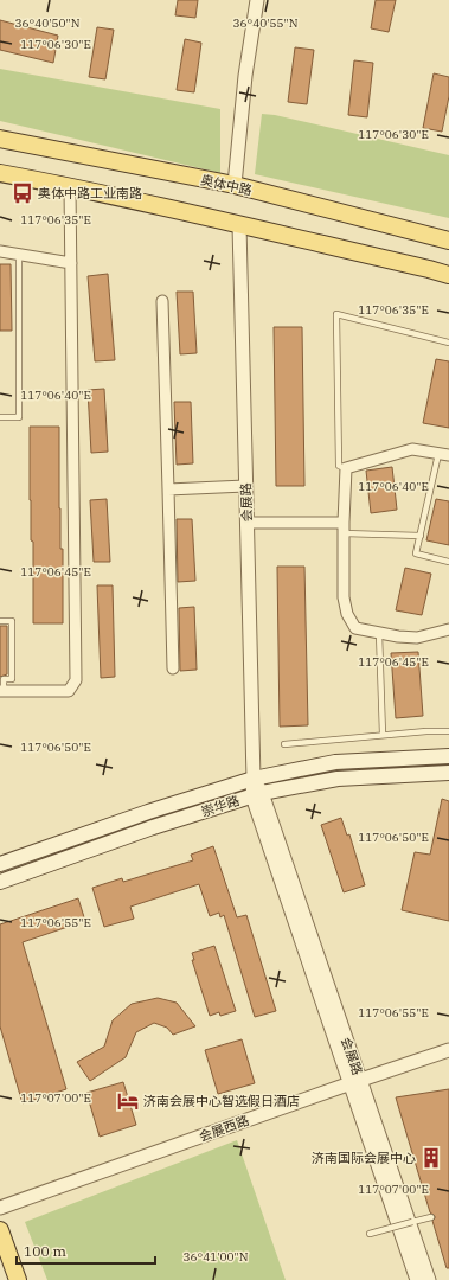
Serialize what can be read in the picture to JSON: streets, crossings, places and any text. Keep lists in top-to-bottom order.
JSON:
{
  "streets": {
    "main road": ["奥体中路", "崇华路"],
    "street": ["会展路", "会展西路"]
  },
  "crossings": [
    ["会展路", "崇华路"],
    ["会展路", "会展西路"]
  ],
  "places": {
    "bus stop": ["奥体中路工业南路"],
    "hotel": ["济南会展中心智选假日酒店"],
    "building": ["济南国际会展中心"]
  },
  "scale_bar": "100 m",
  "coordinates": [
    "36°40'50\"N",
    "36°40'55\"N",
    "117°06'30\"E",
    "117°06'35\"E",
    "117°06'40\"E",
    "117°06'45\"E",
    "117°06'50\"E",
    "117°06'55\"E",
    "117°07'00\"E",
    "36°41'00\"N"
  ]
}
